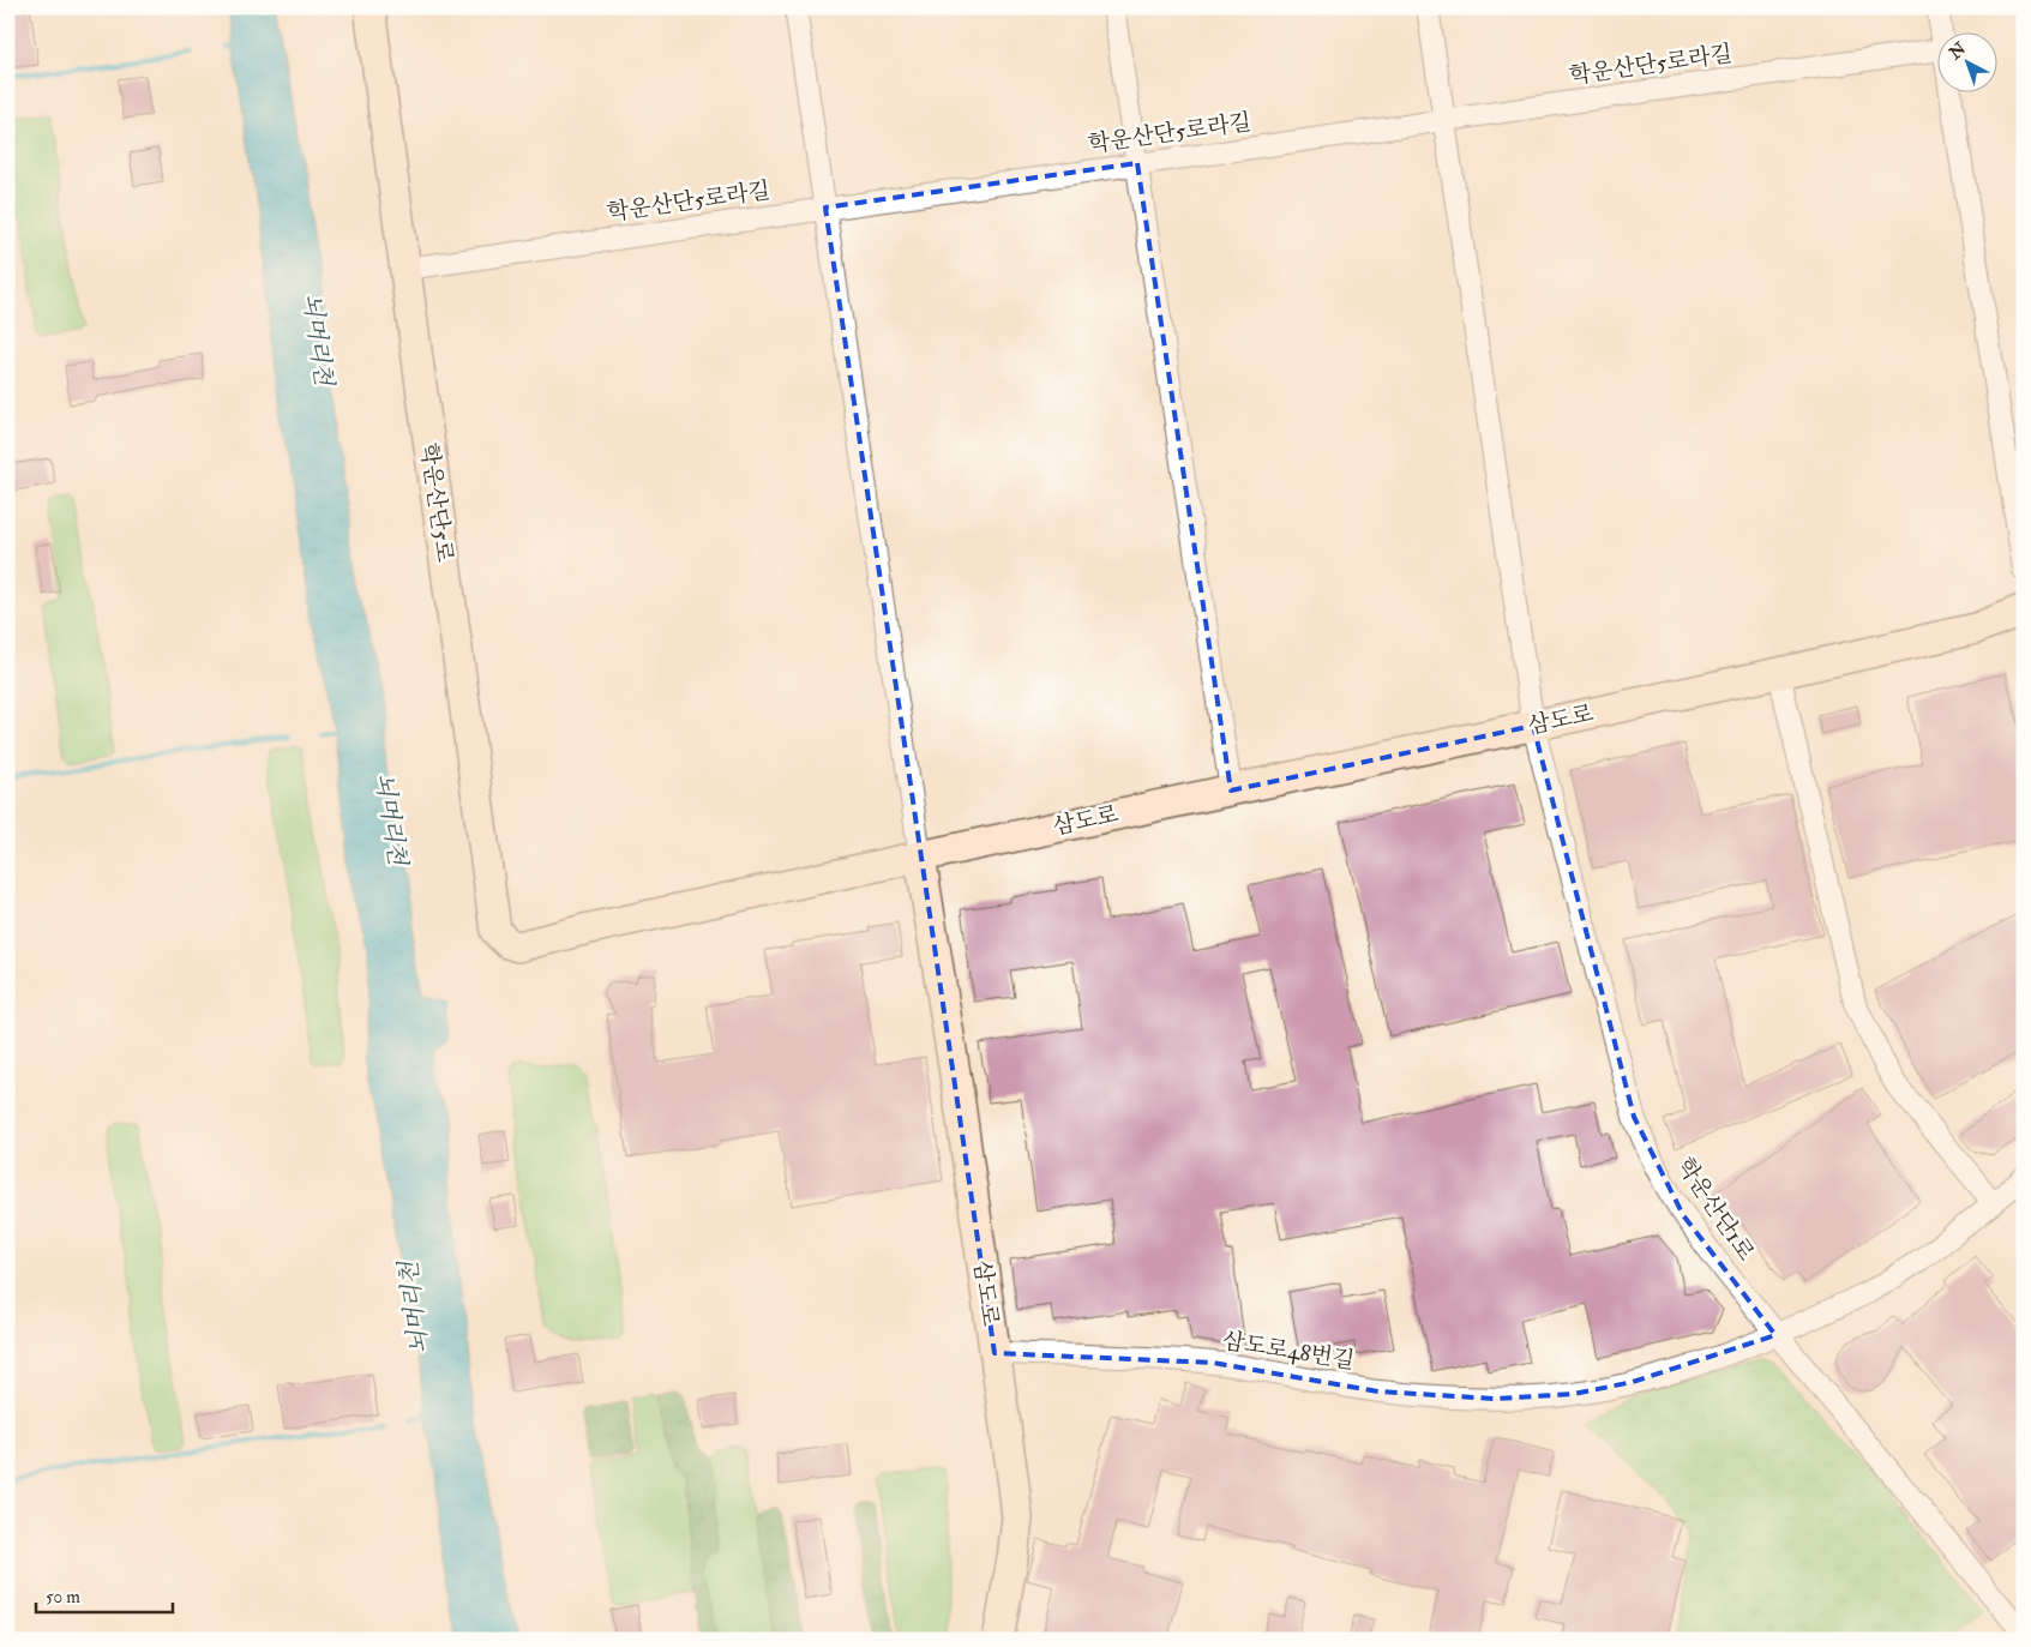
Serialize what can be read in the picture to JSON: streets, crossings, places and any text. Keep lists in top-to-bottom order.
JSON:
{
  "streets": {
    "street": [
      "학운산단5로라길",
      "학운산단5로",
      "삼도로",
      "학운산단1로",
      "삼도로48번길"
    ]
  },
  "crossings": [
    ["학운산단5로라길", "학운산단5로"],
    ["학운산단5로라길", "학운산단1로"],
    ["학운산단5로", "삼도로"],
    ["삼도로", "학운산단1로"],
    ["삼도로", "삼도로48번길"],
    ["학운산단1로", "삼도로48번길"]
  ],
  "water": ["뇌머리천"],
  "scale_bar": "50 m",
  "north": "top left"
}
